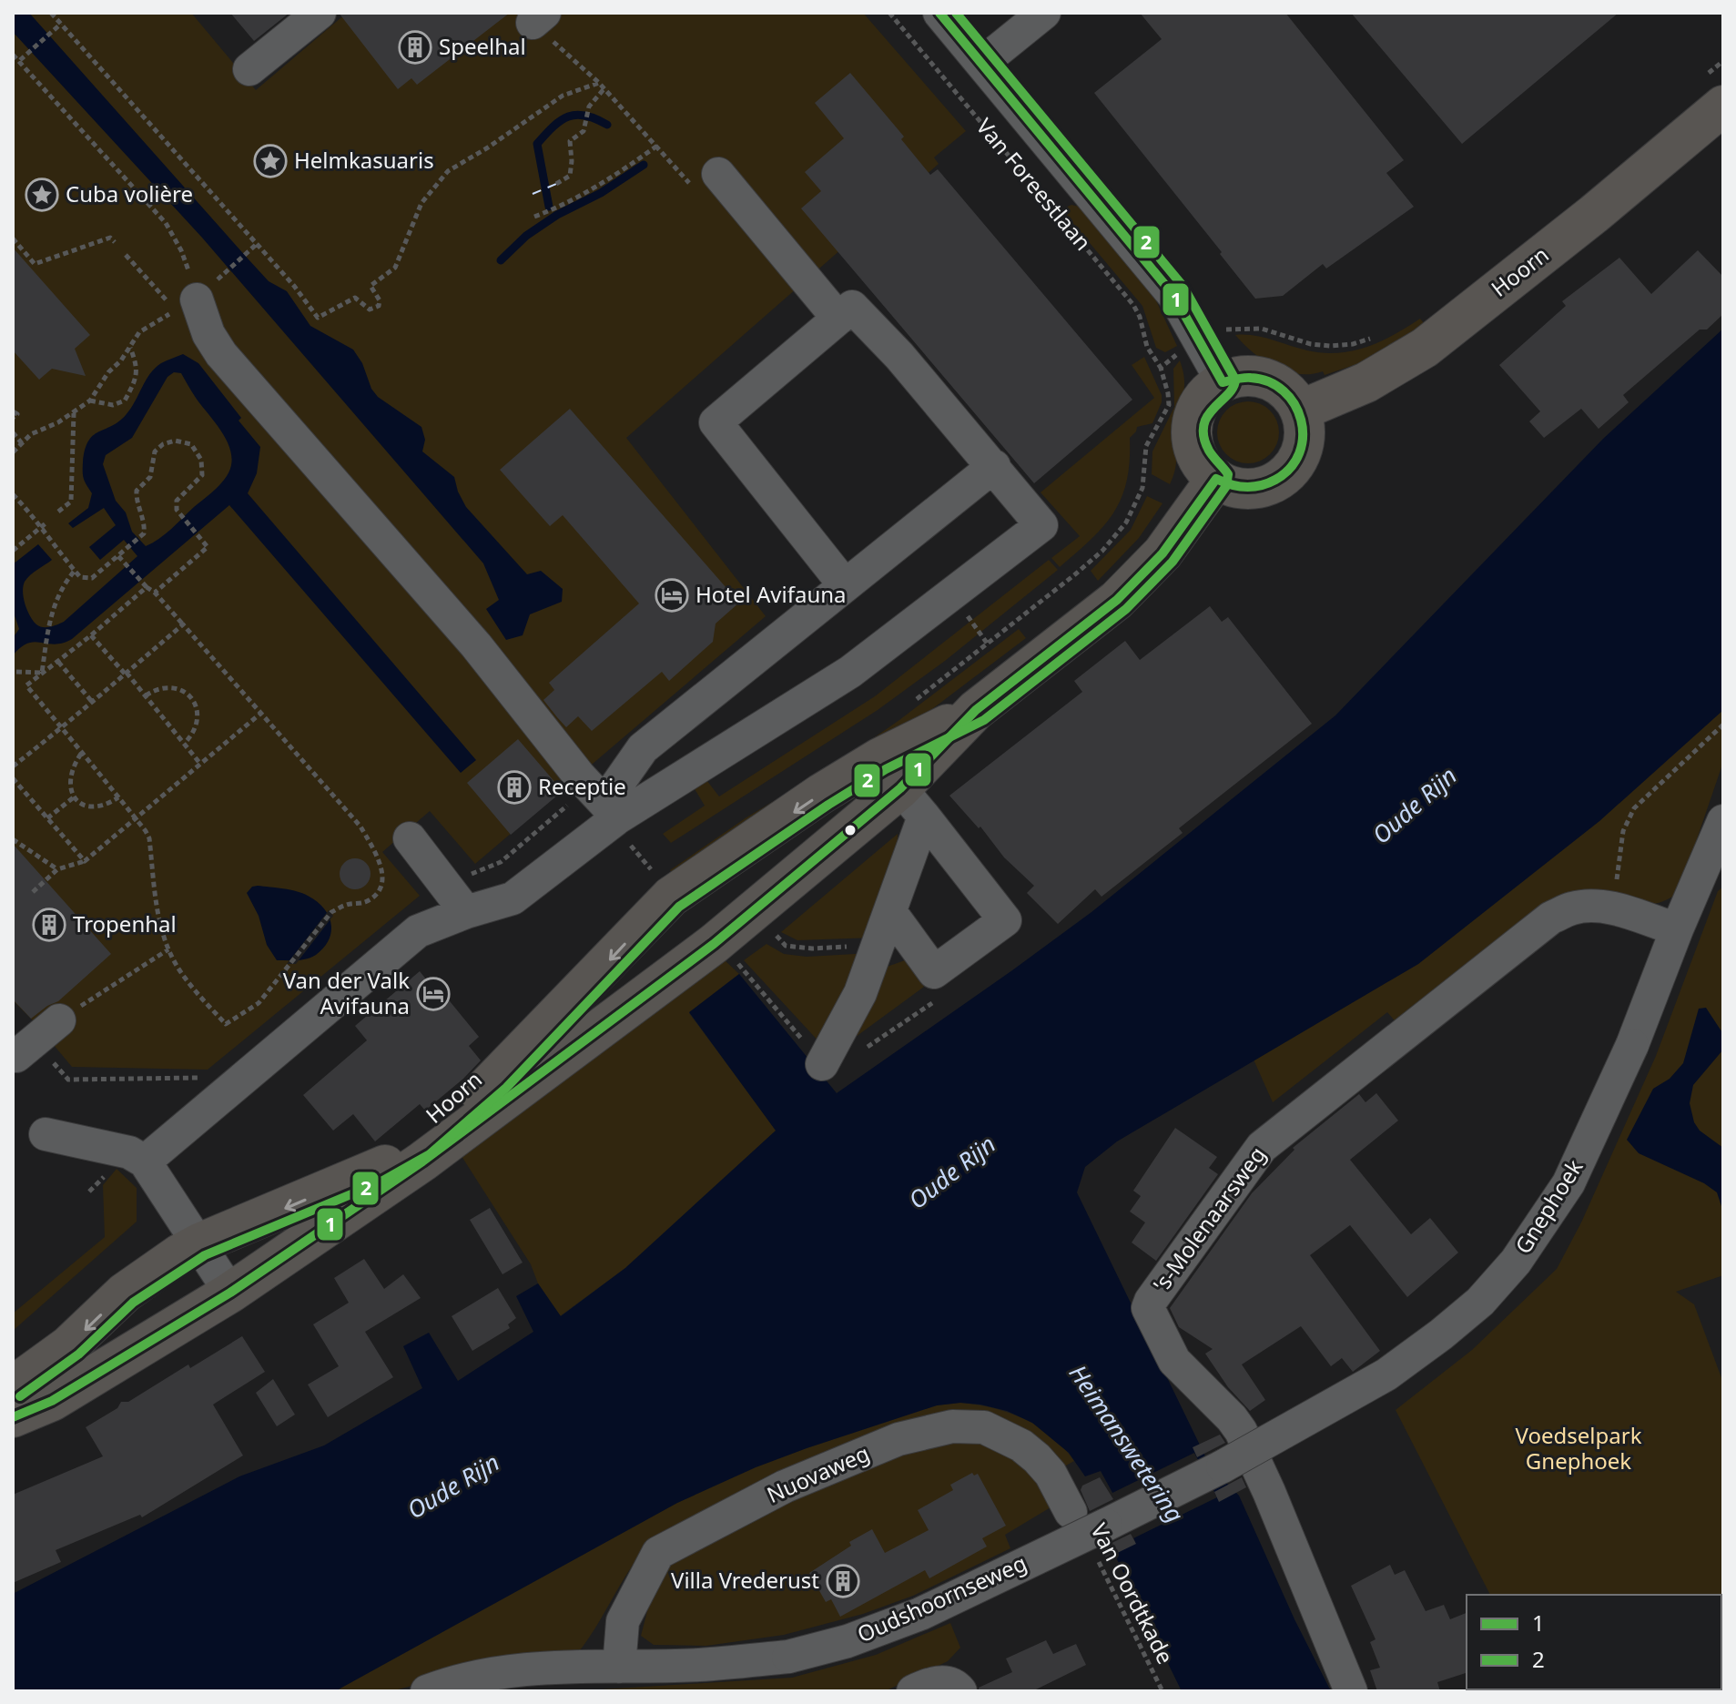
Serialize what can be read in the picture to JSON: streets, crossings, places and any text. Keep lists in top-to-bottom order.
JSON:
{
  "streets": {
    "main road": ["Hoorn"],
    "street": [
      "Van Foreestlaan",
      "Gnephoek",
      "'s-Molenaarsweg",
      "Nuovaweg",
      "Oudshoornseweg"
    ],
    "path": ["Van Oordtkade"]
  },
  "crossings": [
    ["Van Foreestlaan", "Hoorn"],
    ["Gnephoek", "'s-Molenaarsweg"],
    ["Gnephoek", "Oudshoornseweg"],
    ["Nuovaweg", "Oudshoornseweg"]
  ],
  "water": ["Oude Rijn", "Heimanswetering"],
  "parks": ["Voedselpark Gnephoek"],
  "places": {
    "building": [
      "Speelhal",
      "Receptie",
      "Tropenhal",
      "Villa Vrederust"
    ],
    "place": ["Helmkasuaris", "Cuba volière"],
    "hotel": ["Hotel Avifauna", "Van der Valk Avifauna"]
  },
  "lines": ["transit line 1", "transit line 2"],
  "legend": ["1", "2"]
}
